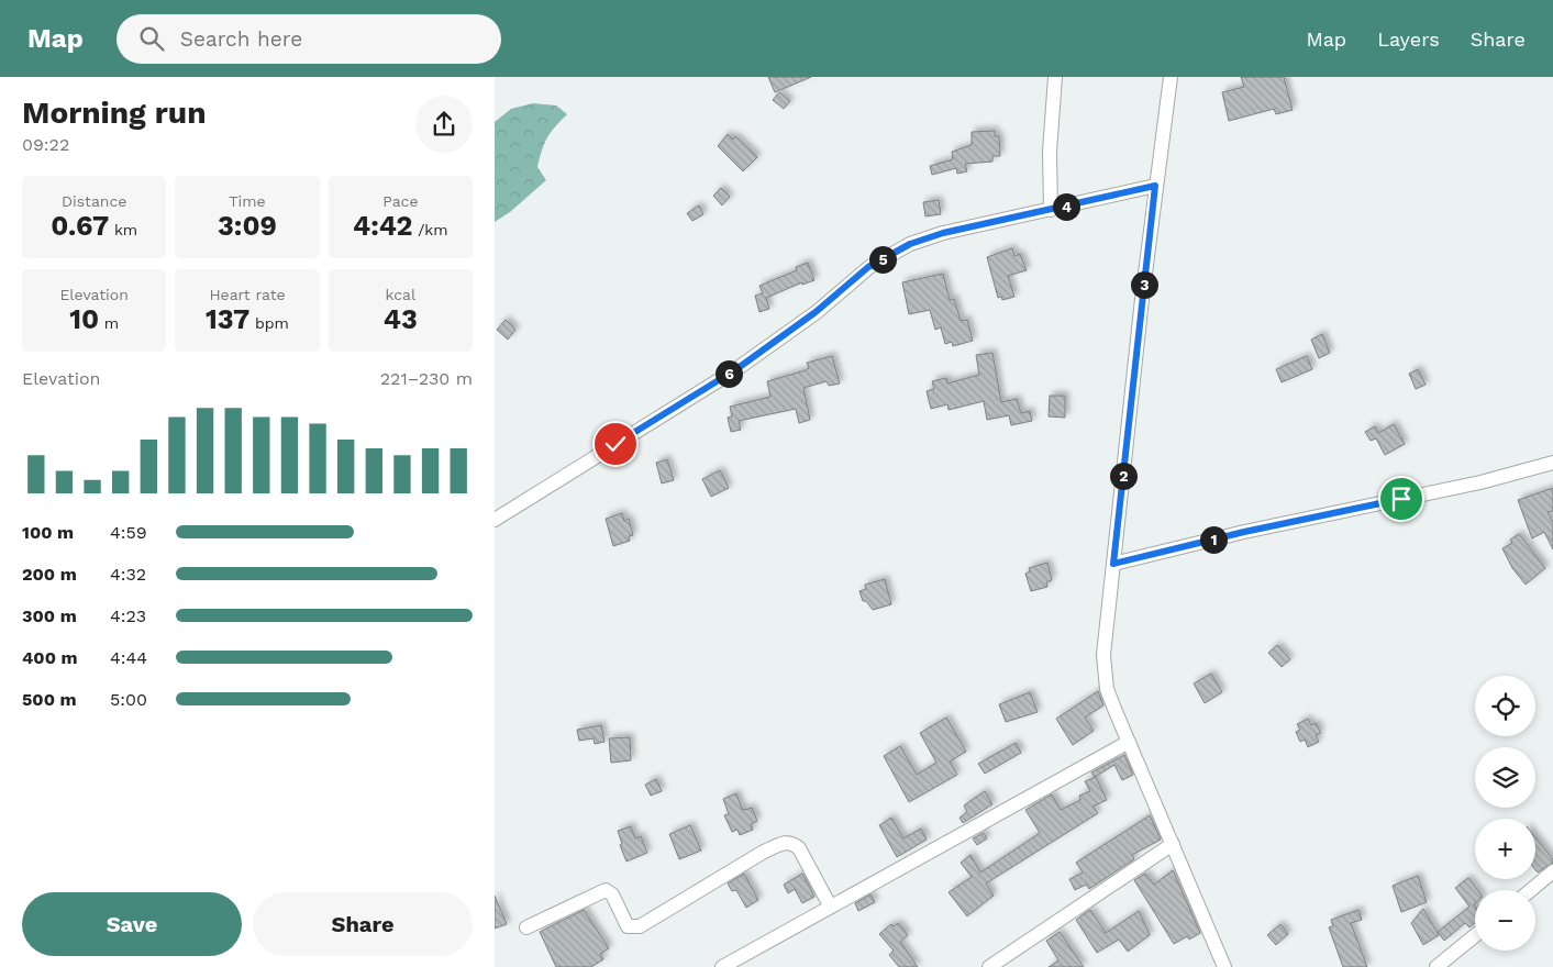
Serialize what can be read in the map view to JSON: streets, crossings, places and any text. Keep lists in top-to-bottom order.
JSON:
{
  "page": {
    "header": "Map",
    "search": "Search here",
    "nav": ["Map", "Layers", "Share"],
    "heading": ["Morning run", "09:22"],
    "stats": [
      ["Distance", "0.67 km"],
      ["Time", "3:09"],
      ["Pace", "4:42 /km"],
      ["Elevation", "10 m"],
      ["Heart rate", "137 bpm"],
      ["kcal", "43"]
    ],
    "pins": [
      "4",
      "5",
      "3",
      "6",
      "2",
      "1"
    ],
    "chart": ["Elevation", "221–230 m"],
    "list": [
      {
        "name": "100 m",
        "note": "4:59"
      },
      {
        "name": "200 m",
        "note": "4:32"
      },
      {
        "name": "300 m",
        "note": "4:23"
      },
      {
        "name": "400 m",
        "note": "4:44"
      },
      {
        "name": "500 m",
        "note": "5:00"
      }
    ],
    "map_buttons": ["+", "−"],
    "buttons": ["Save", "Share"]
  }
}
